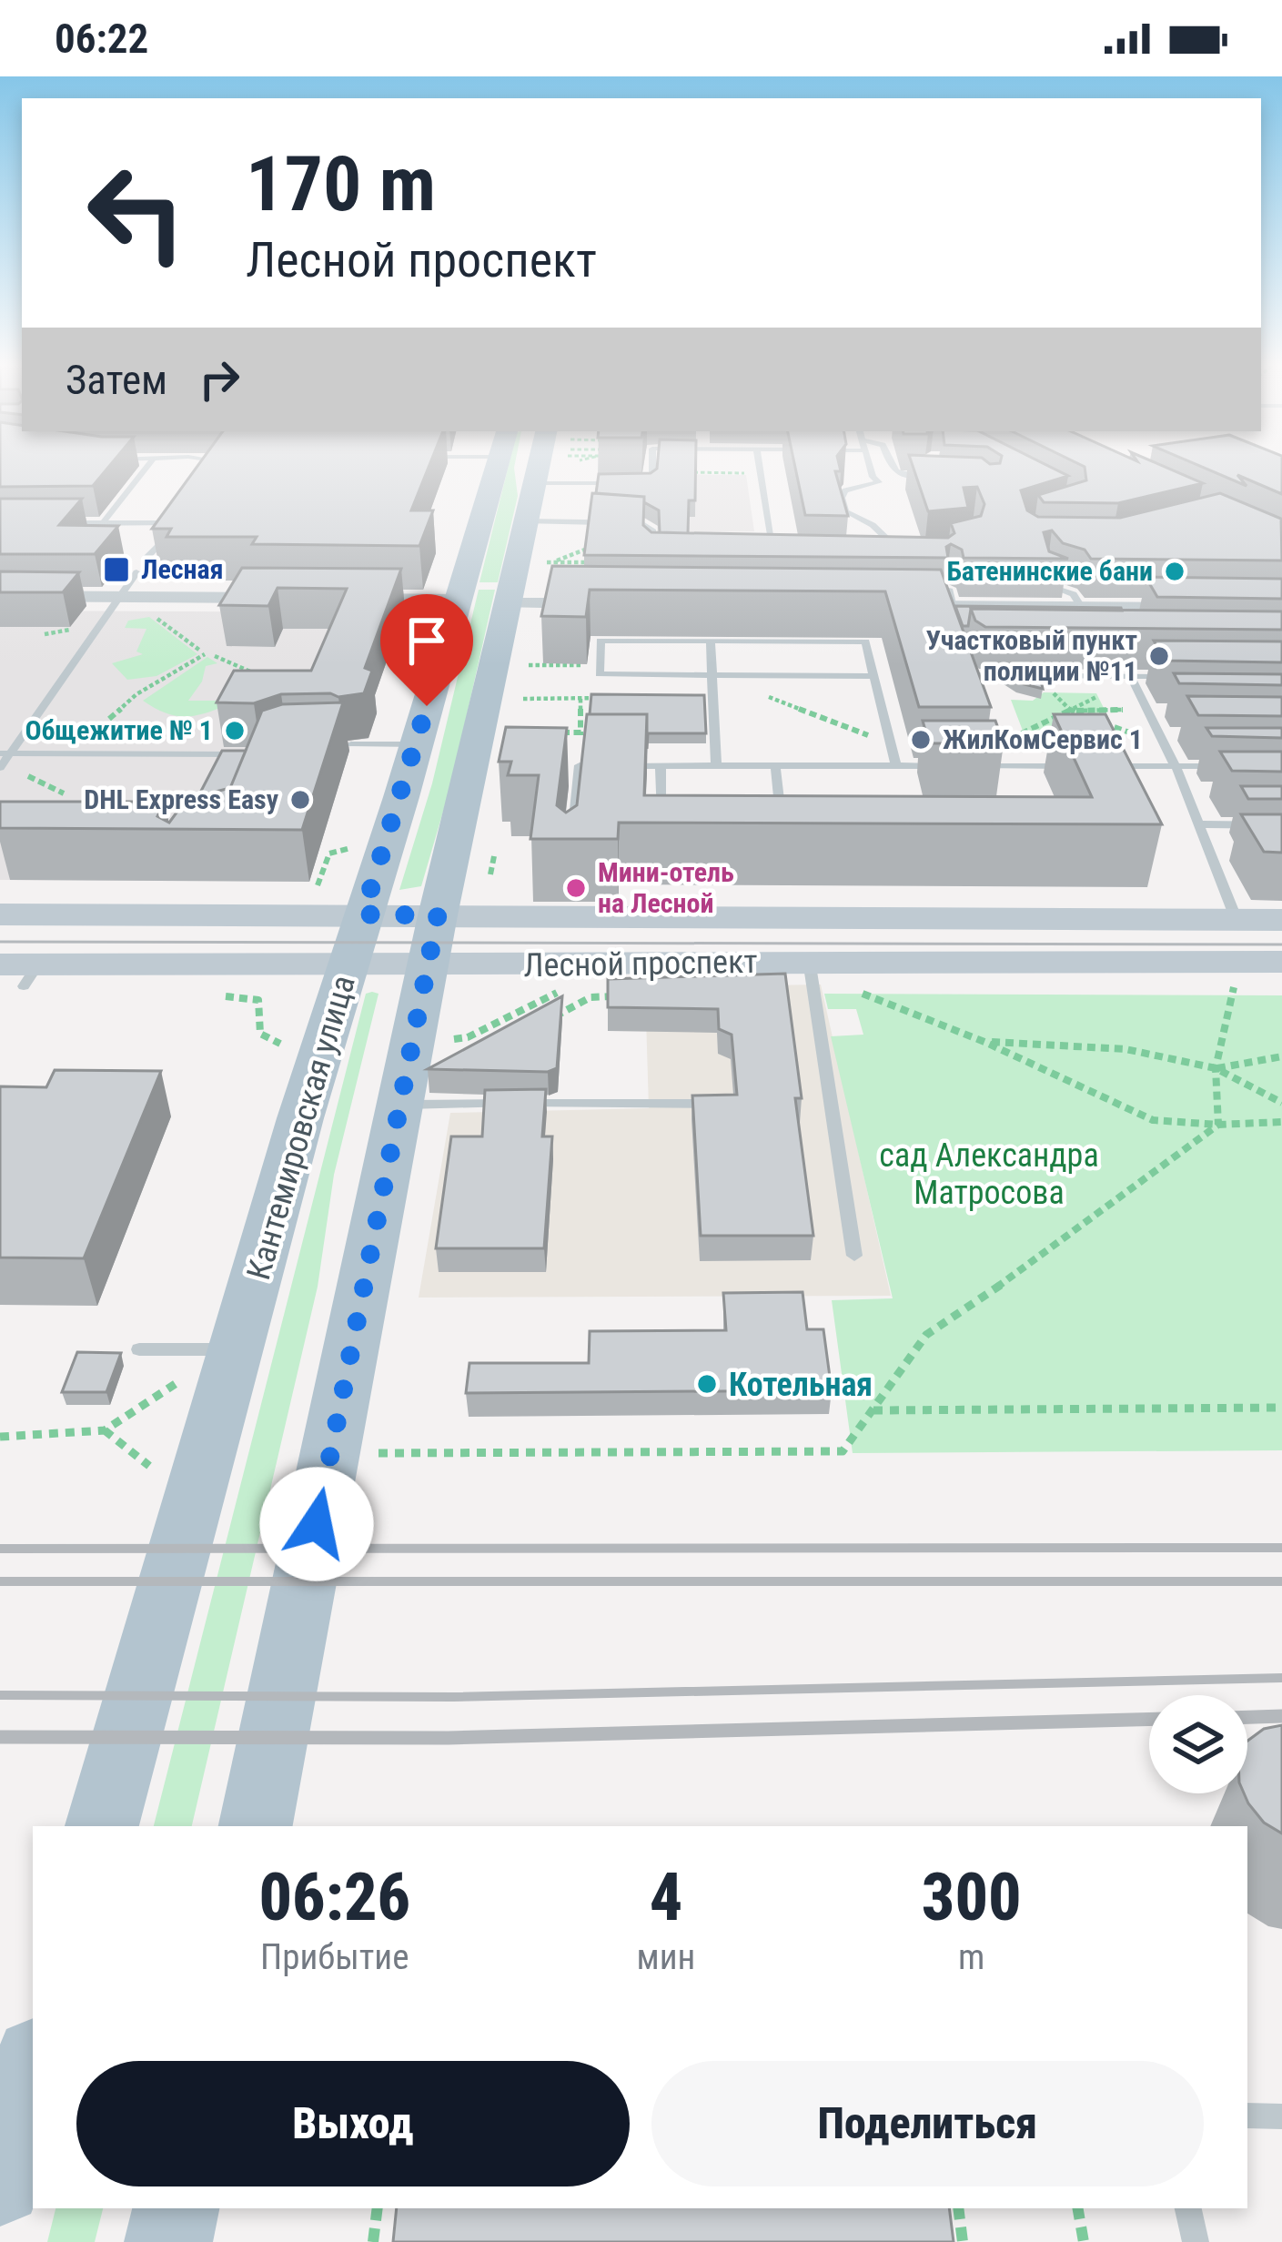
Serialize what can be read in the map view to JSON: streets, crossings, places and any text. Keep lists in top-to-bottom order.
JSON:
{
  "streets": {
    "main road": ["Лесной проспект", "Кантемировская улица"]
  },
  "crossings": [
    ["Лесной проспект", "Кантемировская улица"]
  ],
  "parks": ["cад Александра Матросова"],
  "places": {
    "transit": ["Лесная"],
    "other": [
      "Батенинские бани",
      "Участковый пункт полиции №11",
      "Общежитие № 1",
      "ЖилКомСервис 1",
      "DHL Express Easy",
      "Мини-отель на Лесной",
      "Котельная"
    ]
  },
  "page": {
    "status": "06:22",
    "turn": ["170 m", "Лесной проспект"],
    "then": "Затем",
    "eta": [
      "06:26",
      "Прибытие",
      "4",
      "мин",
      "300",
      "m"
    ],
    "buttons": ["Выход", "Поделиться"]
  }
}
